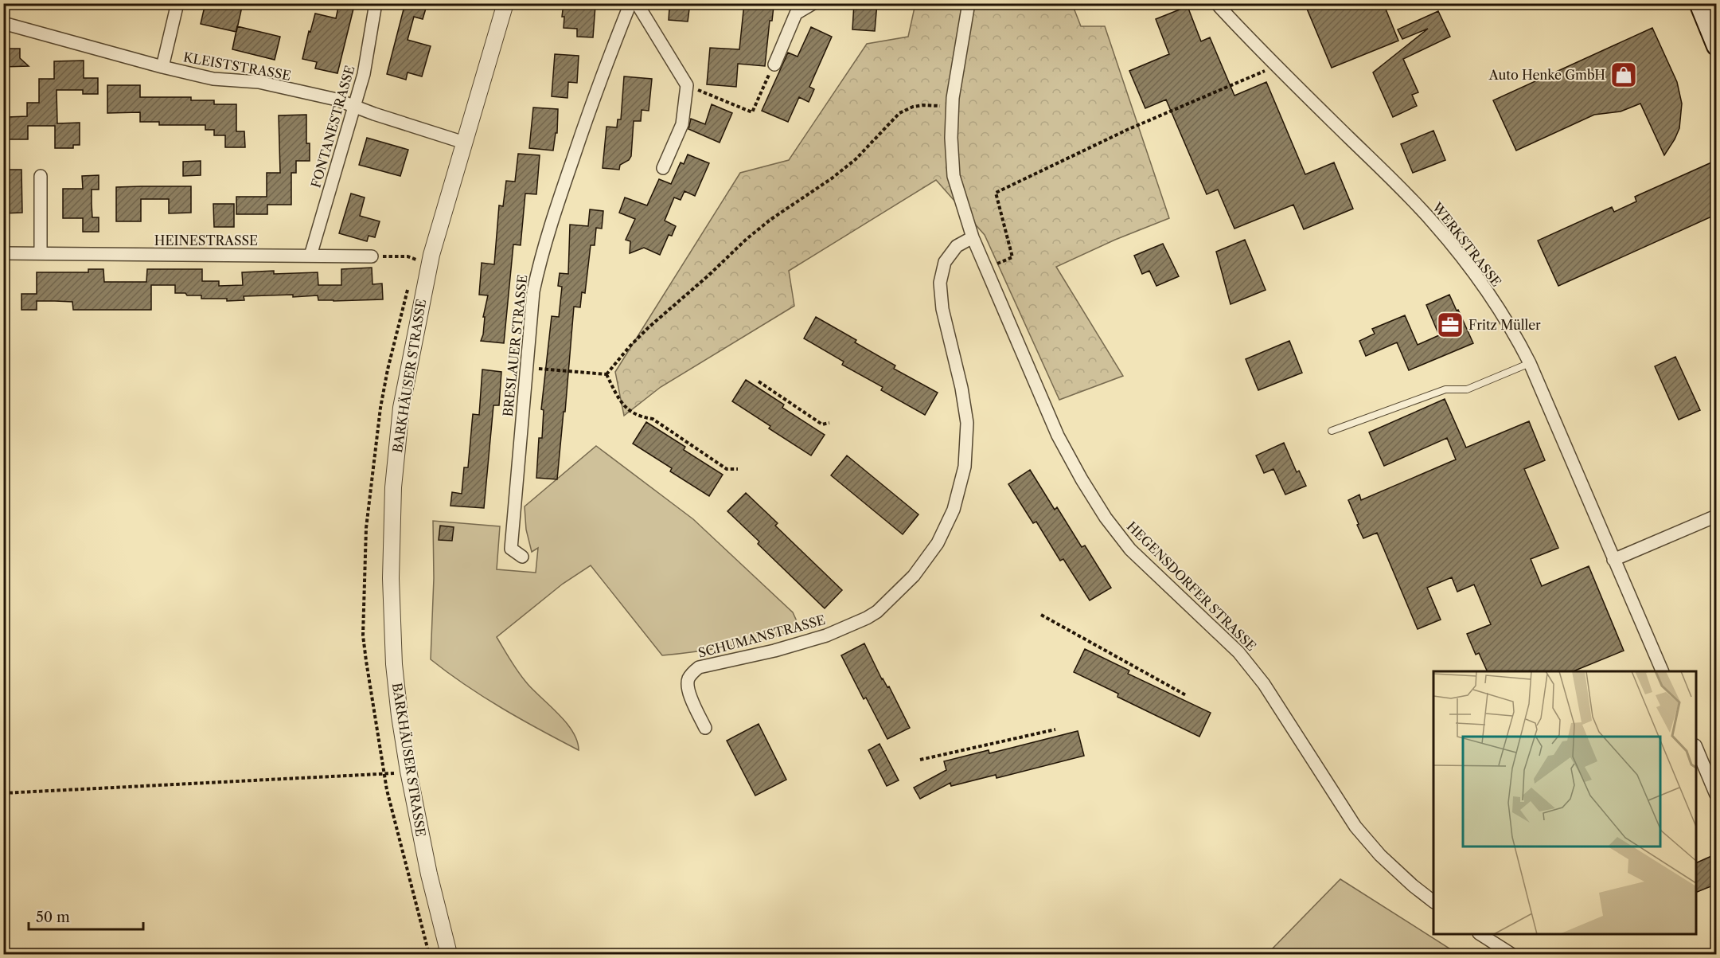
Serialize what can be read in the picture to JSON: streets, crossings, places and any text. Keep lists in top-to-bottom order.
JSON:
{
  "streets": {
    "street": [
      "KLEISTSTRASSE",
      "FONTANESTRASSE",
      "HEINESTRASSE",
      "WERKSTRASSE",
      "BRESLAUER STRASSE",
      "BARKHÄUSER STRASSE",
      "HEGENSDORFER STRASSE",
      "SCHUMANSTRASSE"
    ]
  },
  "crossings": [
    ["KLEISTSTRASSE", "FONTANESTRASSE"],
    ["KLEISTSTRASSE", "BARKHÄUSER STRASSE"],
    ["FONTANESTRASSE", "HEINESTRASSE"],
    ["HEGENSDORFER STRASSE", "SCHUMANSTRASSE"]
  ],
  "places": {
    "shop": ["Auto Henke GmbH"],
    "office": ["Fritz Müller"]
  },
  "scale_bar": "50 m"
}
